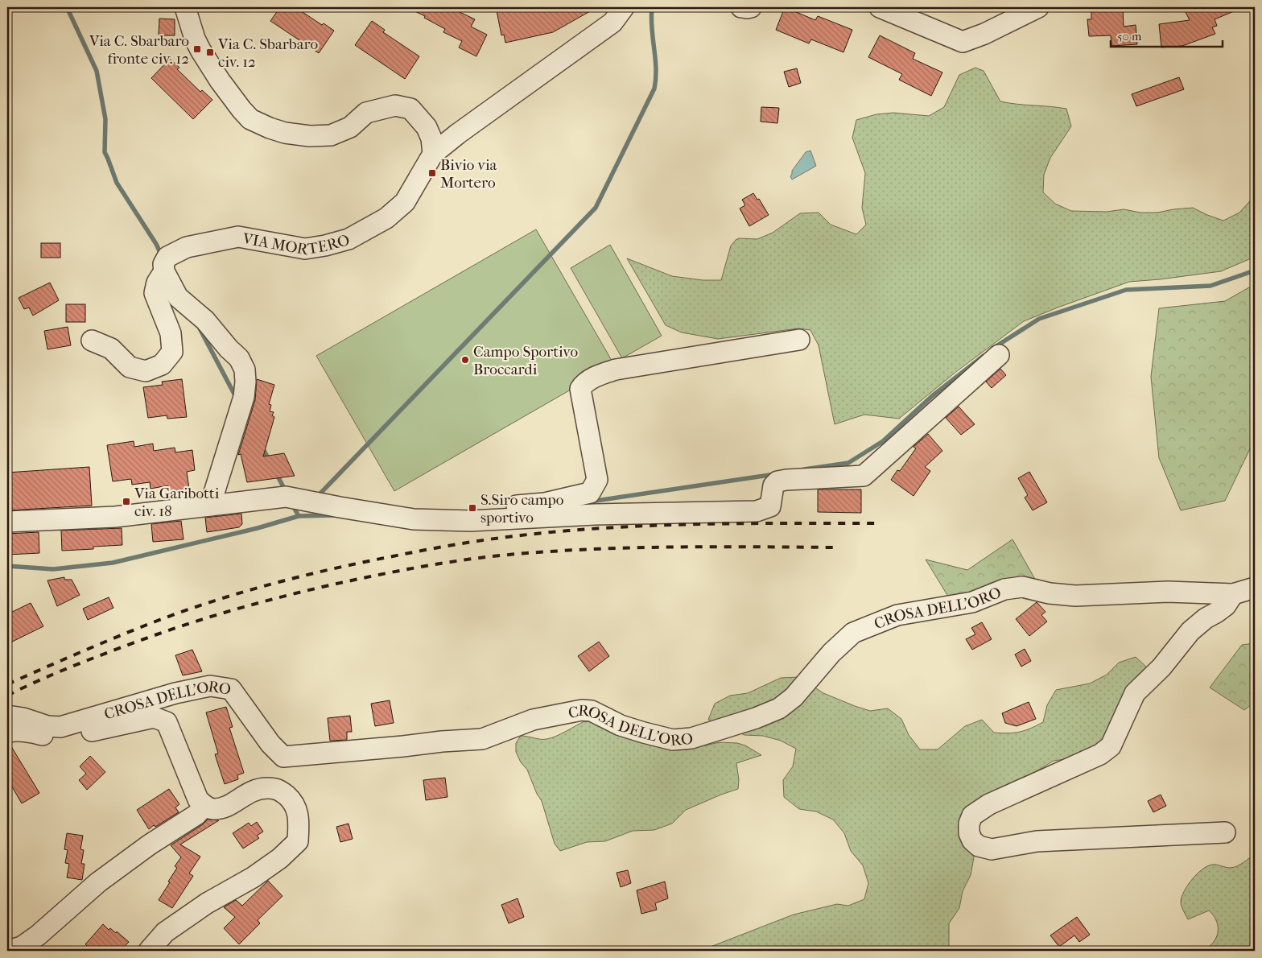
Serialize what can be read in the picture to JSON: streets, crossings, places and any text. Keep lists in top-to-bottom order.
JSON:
{
  "streets": {
    "street": ["VIA MORTERO", "CROSA DELL'ORO"]
  },
  "places": {
    "transit": [
      "Via C. Sbarbaro fronte civ. 12",
      "Via C. Sbarbaro civ. 12",
      "Bivio via Mortero",
      "Via Garibotti civ. 18",
      "S.Siro campo sportivo"
    ],
    "other": ["Campo Sportivo Broccardi"]
  },
  "scale_bar": "50 m"
}
